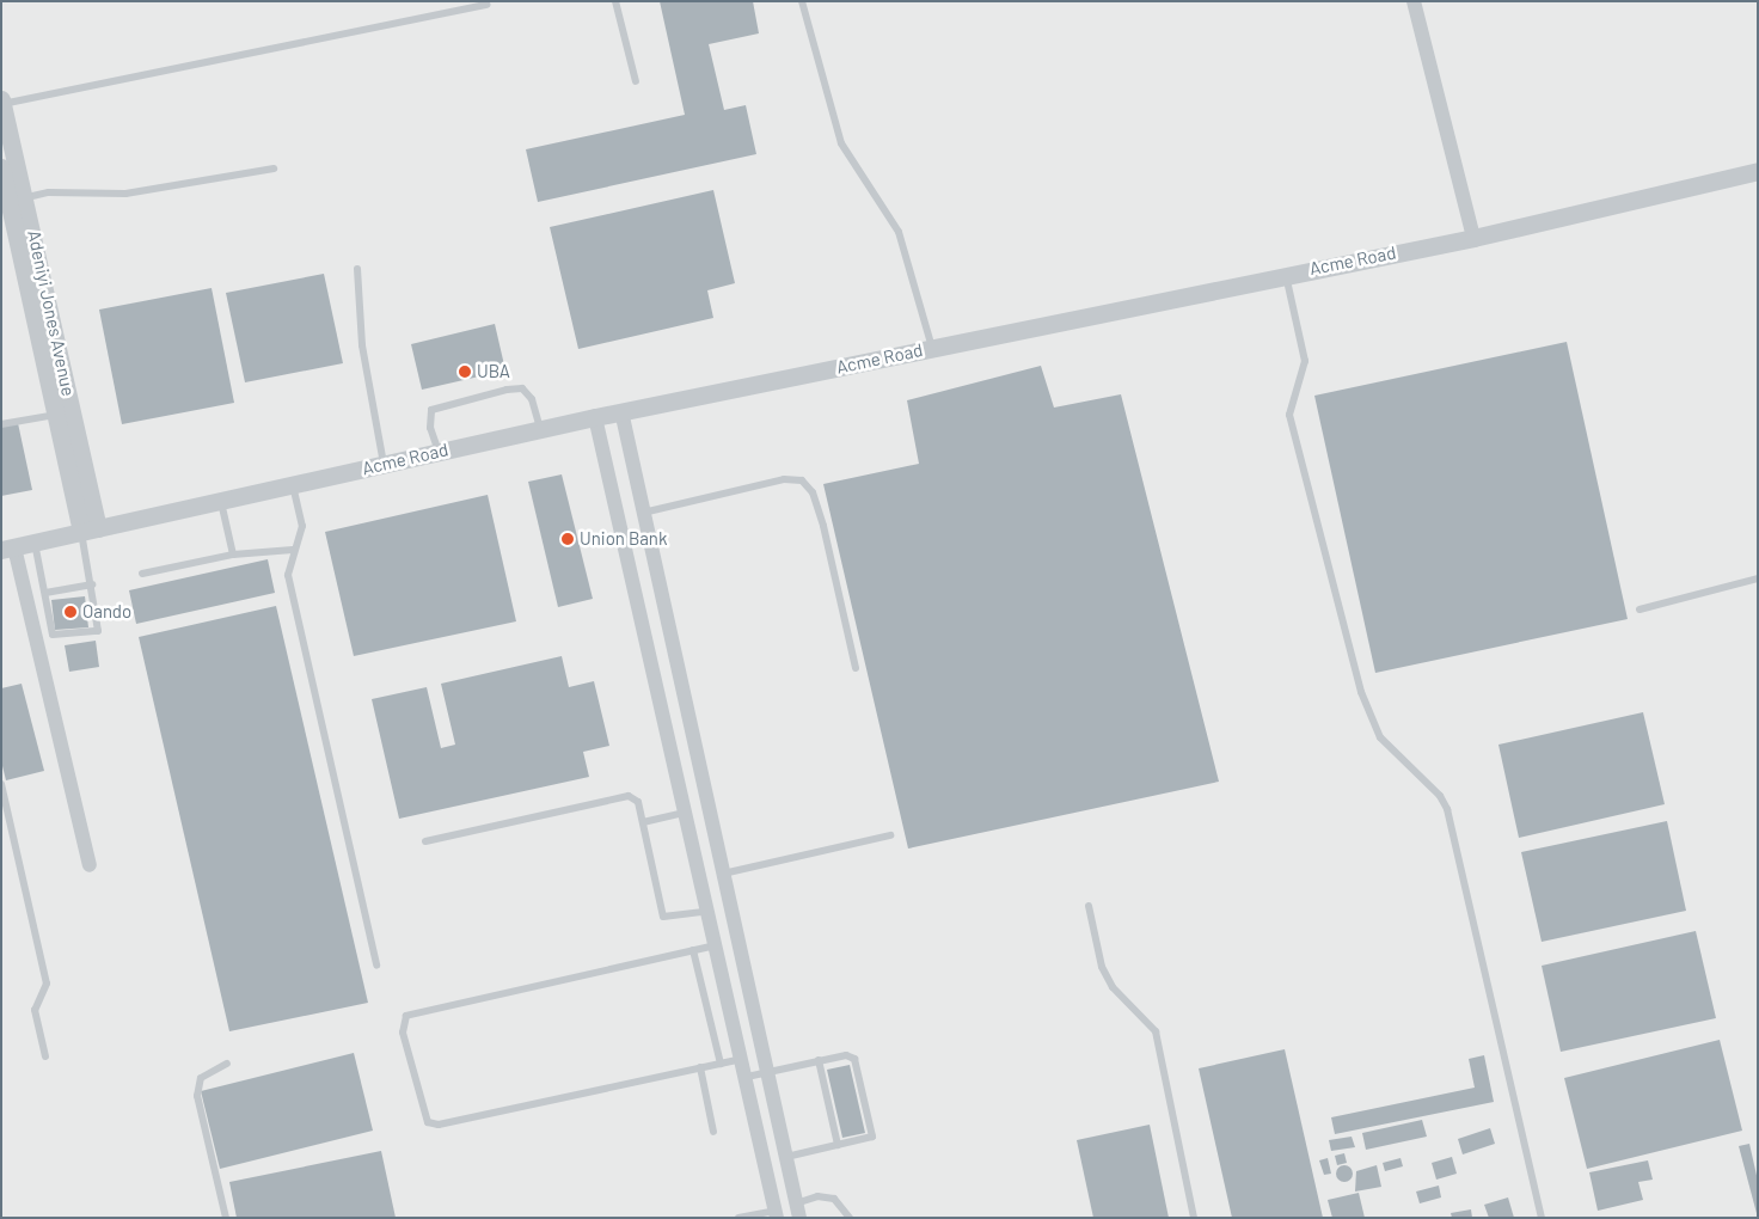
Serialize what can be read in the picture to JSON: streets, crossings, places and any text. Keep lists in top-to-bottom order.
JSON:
{
  "streets": {
    "street": ["Acme Road", "Adeniyi Jones Avenue"]
  },
  "crossings": [
    ["Acme Road", "Adeniyi Jones Avenue"]
  ],
  "places": ["UBA", "Union Bank", "Oando"]
}
